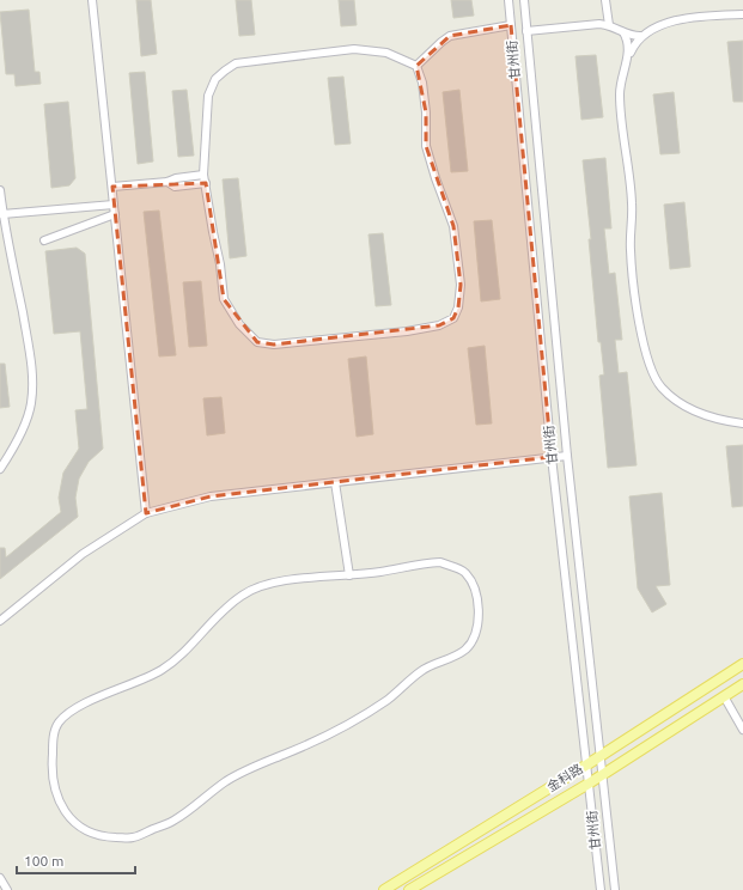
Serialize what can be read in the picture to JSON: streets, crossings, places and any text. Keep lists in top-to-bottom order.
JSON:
{
  "streets": {
    "main road": ["金科路"],
    "street": ["甘州街"]
  },
  "crossings": [
    ["甘州街", "金科路"]
  ],
  "scale_bar": "100 m"
}
